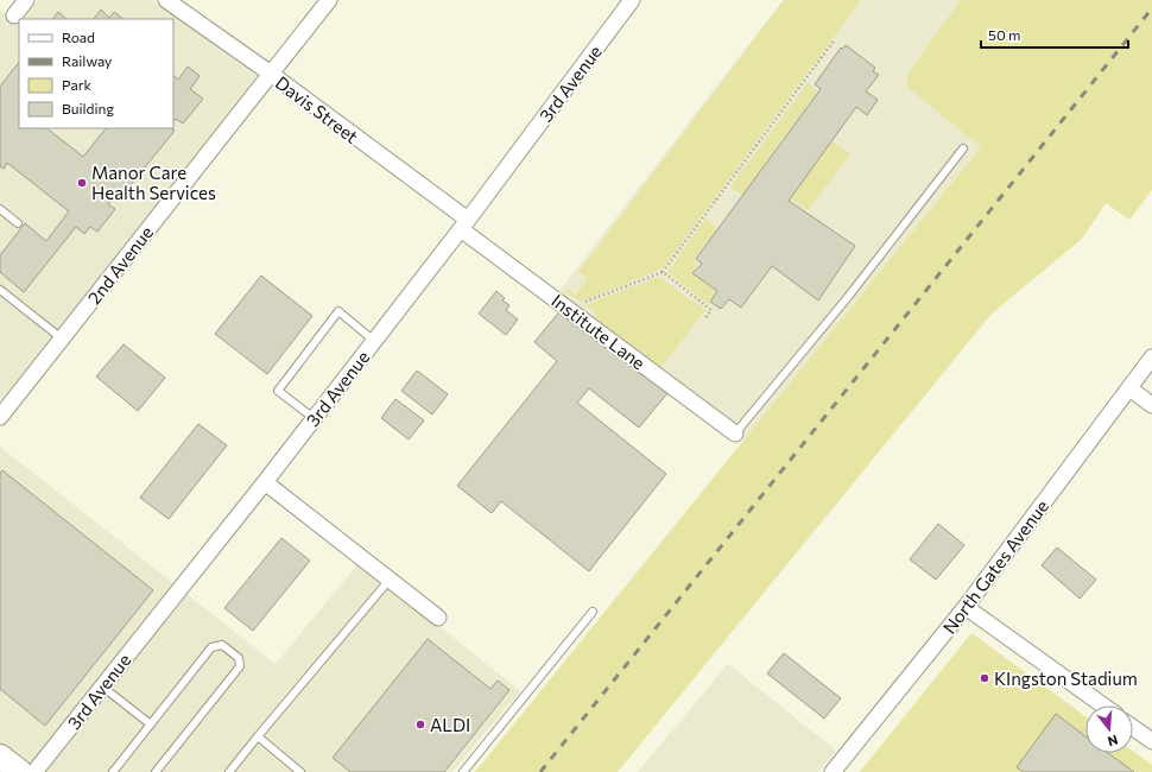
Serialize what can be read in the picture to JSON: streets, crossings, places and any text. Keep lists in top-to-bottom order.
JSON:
{
  "streets": {
    "street": [
      "3rd Avenue",
      "Davis Street",
      "2nd Avenue",
      "Institute Lane",
      "North Gates Avenue"
    ]
  },
  "crossings": [
    ["3rd Avenue", "Davis Street"],
    ["3rd Avenue", "Institute Lane"],
    ["Davis Street", "2nd Avenue"],
    ["Davis Street", "Institute Lane"]
  ],
  "places": ["Manor Care Health Services", "KIngston Stadium", "ALDI"],
  "legend": [
    "Road",
    "Railway",
    "Park",
    "Building"
  ],
  "scale_bar": "50 m",
  "north": "bottom"
}
